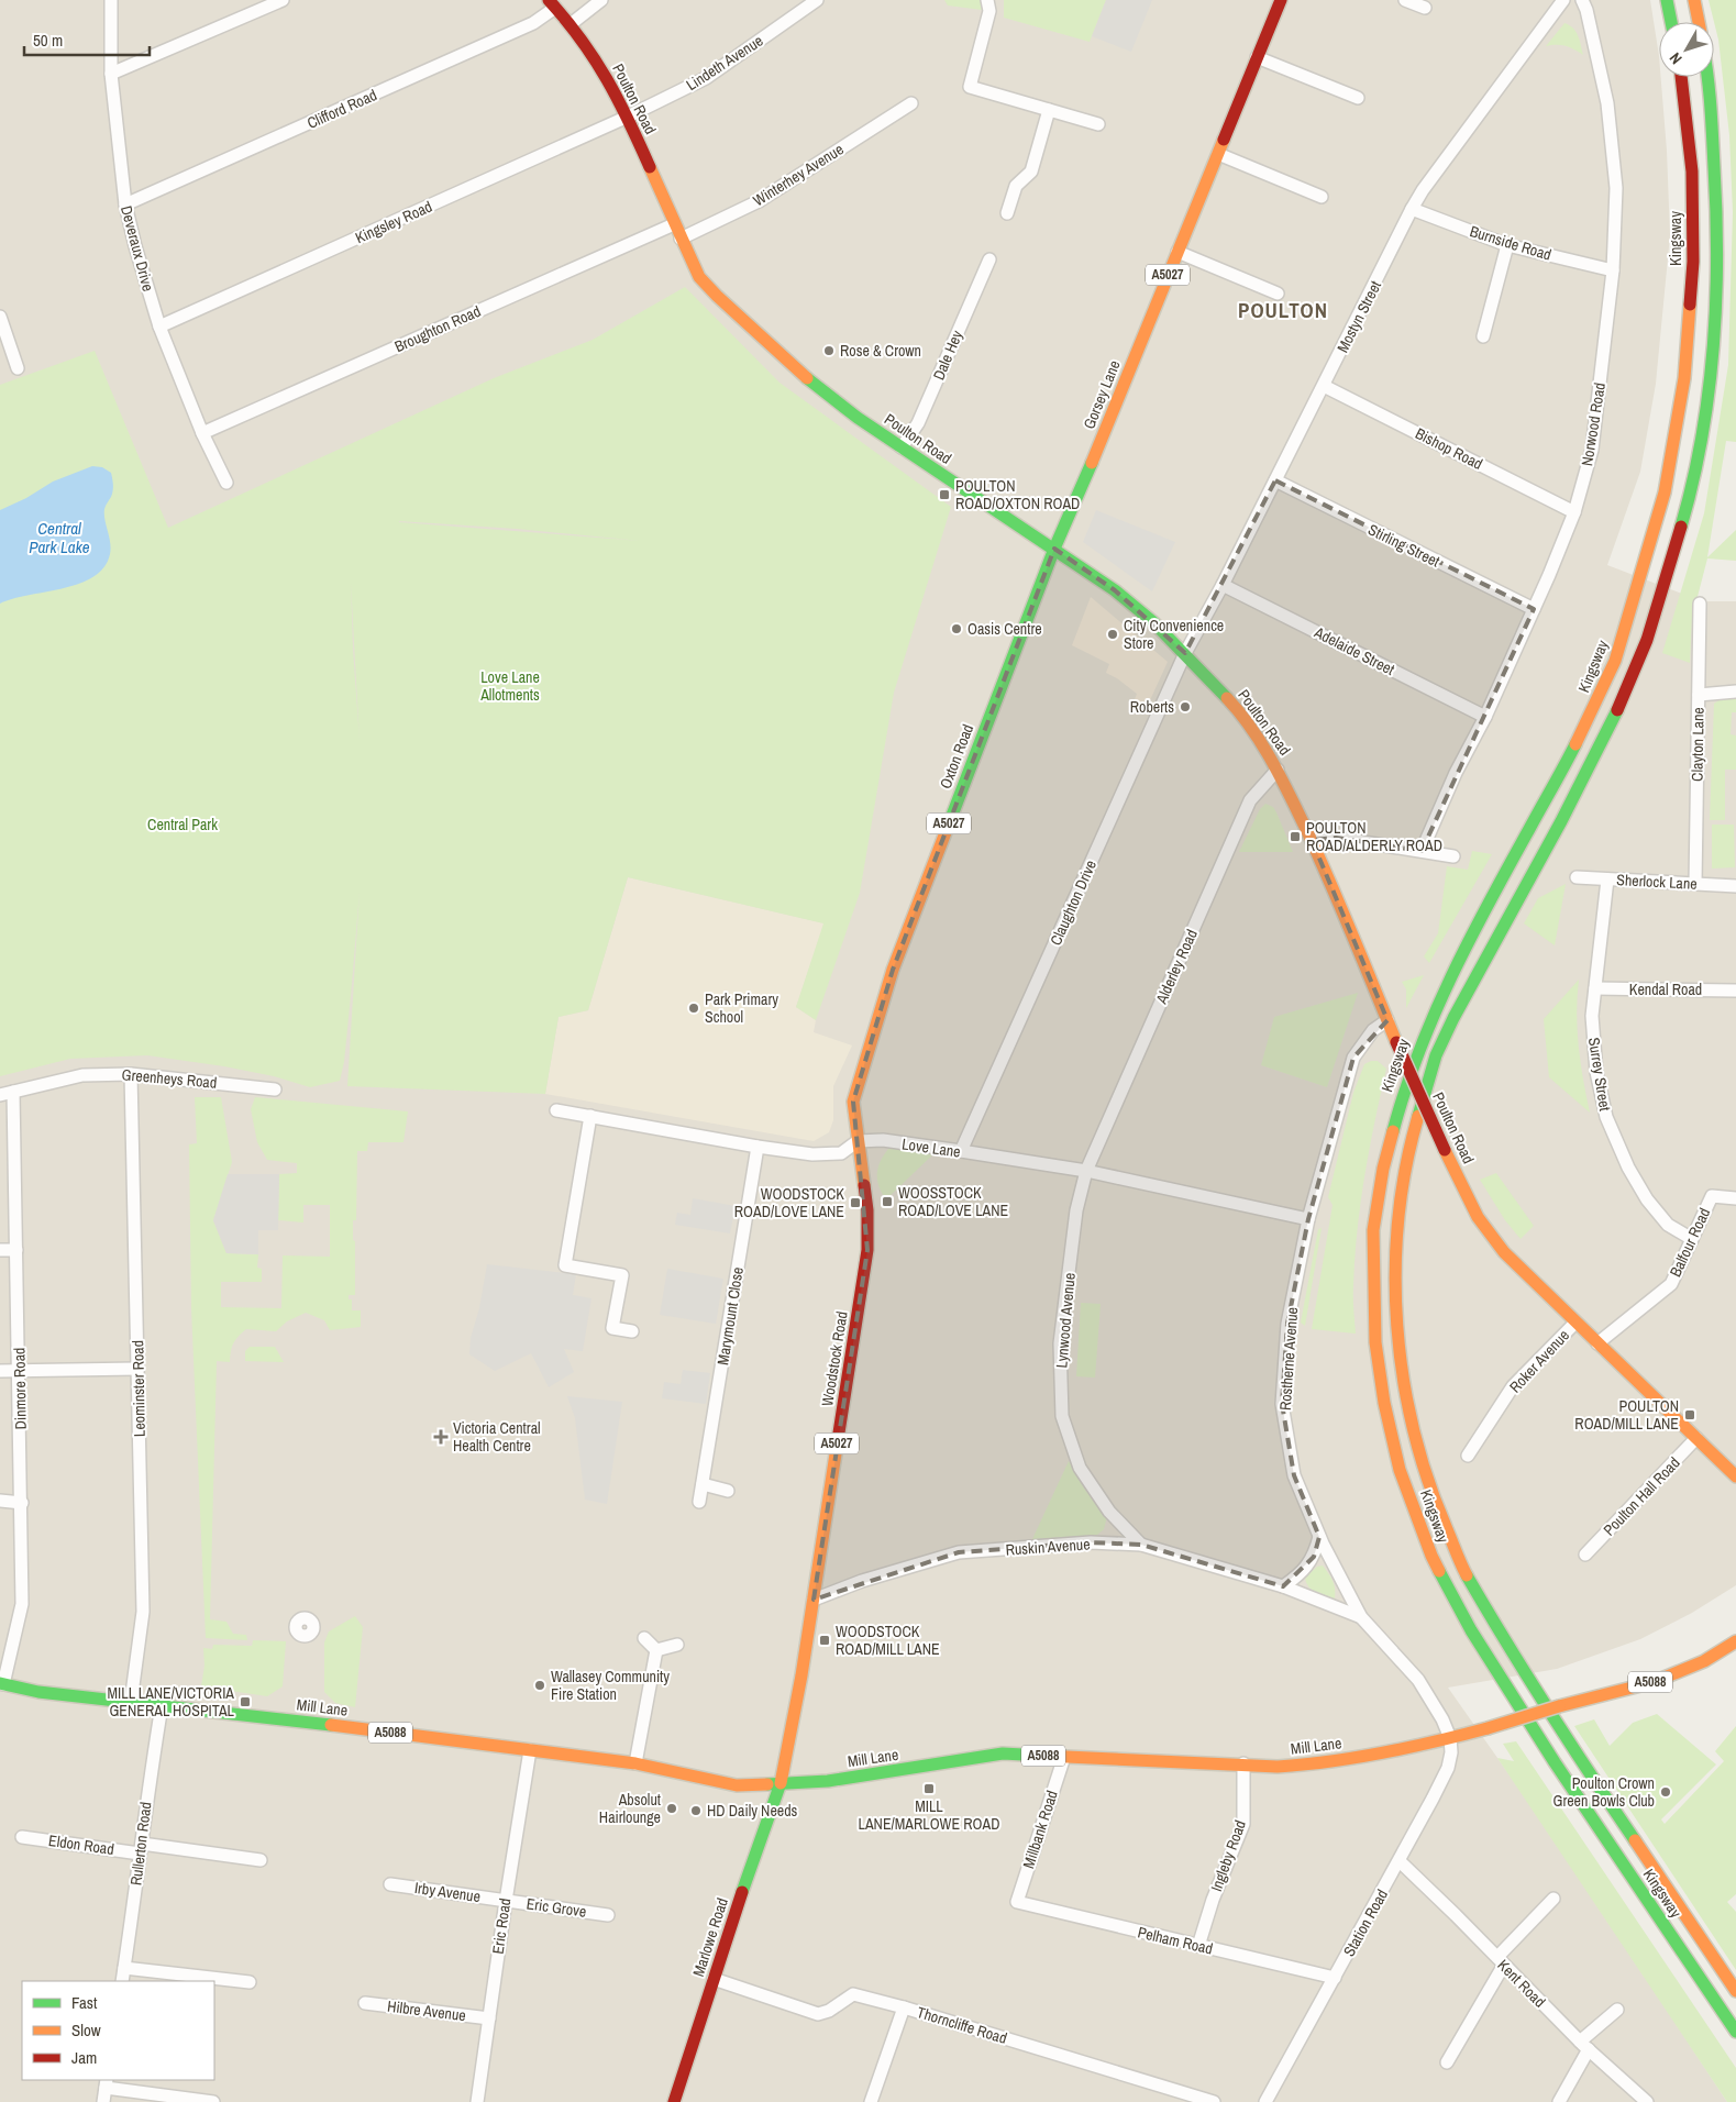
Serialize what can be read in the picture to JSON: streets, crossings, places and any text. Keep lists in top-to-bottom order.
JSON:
{
  "streets": {
    "main road": [
      "Poulton Road",
      "Kingsway",
      "A5027",
      "Gorsey Lane",
      "Oxton Road",
      "Woodstock Road",
      "A5088",
      "Mill Lane",
      "Marlowe Road"
    ],
    "street": [
      "Lindeth Avenue",
      "Clifford Road",
      "Winterhey Avenue",
      "Kingsley Road",
      "Burnside Road",
      "Deveraux Drive",
      "Mostyn Street",
      "Broughton Road",
      "Dale Hey",
      "Norwood Road",
      "Bishop Road",
      "Stirling Street",
      "Adelaide Street",
      "Clayton Lane",
      "Sherlock Lane",
      "Claughton Drive",
      "Alderley Road",
      "Kendal Road",
      "Surrey Street",
      "Greenheys Road",
      "Love Lane",
      "Balfour Road",
      "Marymount Close",
      "Lynwood Avenue",
      "Rostherne Avenue",
      "Roker Avenue",
      "Dinmore Road",
      "Leominster Road",
      "Poulton Hall Road",
      "Ruskin Avenue",
      "Millbank Road",
      "Rullerton Road",
      "Eldon Road",
      "Ingleby Road",
      "Irby Avenue",
      "Eric Grove",
      "Station Road",
      "Eric Road",
      "Pelham Road",
      "Kent Road",
      "Hilbre Avenue",
      "Thorncliffe Road"
    ]
  },
  "crossings": [
    ["Lindeth Avenue", "Poulton Road"],
    ["Lindeth Avenue", "Kingsley Road"],
    ["Poulton Road", "Clifford Road"],
    ["Poulton Road", "Winterhey Avenue"],
    ["Poulton Road", "Kingsley Road"],
    ["Poulton Road", "Mostyn Street"],
    ["Poulton Road", "Broughton Road"],
    ["Poulton Road", "Dale Hey"],
    ["Poulton Road", "Gorsey Lane"],
    ["Poulton Road", "Oxton Road"],
    ["Poulton Road", "Claughton Drive"],
    ["Poulton Road", "Alderley Road"],
    ["Poulton Road", "Balfour Road"],
    ["Poulton Road", "Rostherne Avenue"],
    ["Poulton Road", "Roker Avenue"],
    ["Poulton Road", "Poulton Hall Road"],
    ["Clifford Road", "Deveraux Drive"],
    ["Kingsley Road", "Deveraux Drive"],
    ["Burnside Road", "Mostyn Street"],
    ["Burnside Road", "Norwood Road"],
    ["Deveraux Drive", "Broughton Road"],
    ["Mostyn Street", "Bishop Road"],
    ["Mostyn Street", "Stirling Street"],
    ["Mostyn Street", "Adelaide Street"],
    ["Mostyn Street", "Claughton Drive"],
    ["Gorsey Lane", "Oxton Road"],
    ["Norwood Road", "Bishop Road"],
    ["Norwood Road", "Stirling Street"],
    ["Norwood Road", "Adelaide Street"],
    ["Clayton Lane", "Sherlock Lane"],
    ["Oxton Road", "Woodstock Road"],
    ["Sherlock Lane", "Surrey Street"],
    ["Claughton Drive", "Love Lane"],
    ["Alderley Road", "Love Lane"],
    ["Alderley Road", "Lynwood Avenue"],
    ["Kendal Road", "Surrey Street"],
    ["Surrey Street", "Balfour Road"],
    ["Greenheys Road", "Dinmore Road"],
    ["Greenheys Road", "Leominster Road"],
    ["Love Lane", "Marymount Close"],
    ["Love Lane", "Lynwood Avenue"],
    ["Love Lane", "Woodstock Road"],
    ["Love Lane", "Rostherne Avenue"],
    ["Lynwood Avenue", "Ruskin Avenue"],
    ["Woodstock Road", "Ruskin Avenue"],
    ["Woodstock Road", "Mill Lane"],
    ["Woodstock Road", "Marlowe Road"],
    ["Rostherne Avenue", "Ruskin Avenue"],
    ["Rostherne Avenue", "Mill Lane"],
    ["Rostherne Avenue", "Station Road"],
    ["Dinmore Road", "Mill Lane"],
    ["Leominster Road", "Mill Lane"],
    ["Mill Lane", "Millbank Road"],
    ["Mill Lane", "Rullerton Road"],
    ["Mill Lane", "Ingleby Road"],
    ["Mill Lane", "Station Road"],
    ["Mill Lane", "Eric Road"],
    ["Mill Lane", "Marlowe Road"],
    ["Millbank Road", "Pelham Road"],
    ["Rullerton Road", "Eldon Road"],
    ["Ingleby Road", "Pelham Road"],
    ["Irby Avenue", "Eric Grove"],
    ["Irby Avenue", "Eric Road"],
    ["Eric Grove", "Eric Road"],
    ["Station Road", "Pelham Road"],
    ["Station Road", "Kent Road"],
    ["Eric Road", "Hilbre Avenue"],
    ["Marlowe Road", "Thorncliffe Road"]
  ],
  "districts": ["POULTON"],
  "water": ["Central Park Lake"],
  "parks": ["Love Lane Allotments", "Central Park"],
  "places": {
    "other": [
      "Rose & Crown",
      "Oasis Centre",
      "City Convenience Store",
      "Roberts",
      "Park Primary School",
      "Wallasey Community Fire Station",
      "Poulton Crown Green Bowls Club",
      "Absolut Hairlounge",
      "HD Daily Needs"
    ],
    "transit": [
      "POULTON ROAD/OXTON ROAD",
      "POULTON ROAD/ALDERLY ROAD",
      "WOOSSTOCK ROAD/LOVE LANE",
      "WOODSTOCK ROAD/LOVE LANE",
      "POULTON ROAD/MILL LANE",
      "WOODSTOCK ROAD/MILL LANE",
      "MILL LANE/VICTORIA GENERAL HOSPITAL",
      "MILL LANE/MARLOWE ROAD"
    ],
    "health": ["Victoria Central Health Centre"]
  },
  "legend": ["Fast", "Slow", "Jam"],
  "scale_bar": "50 m",
  "north": "bottom left"
}
